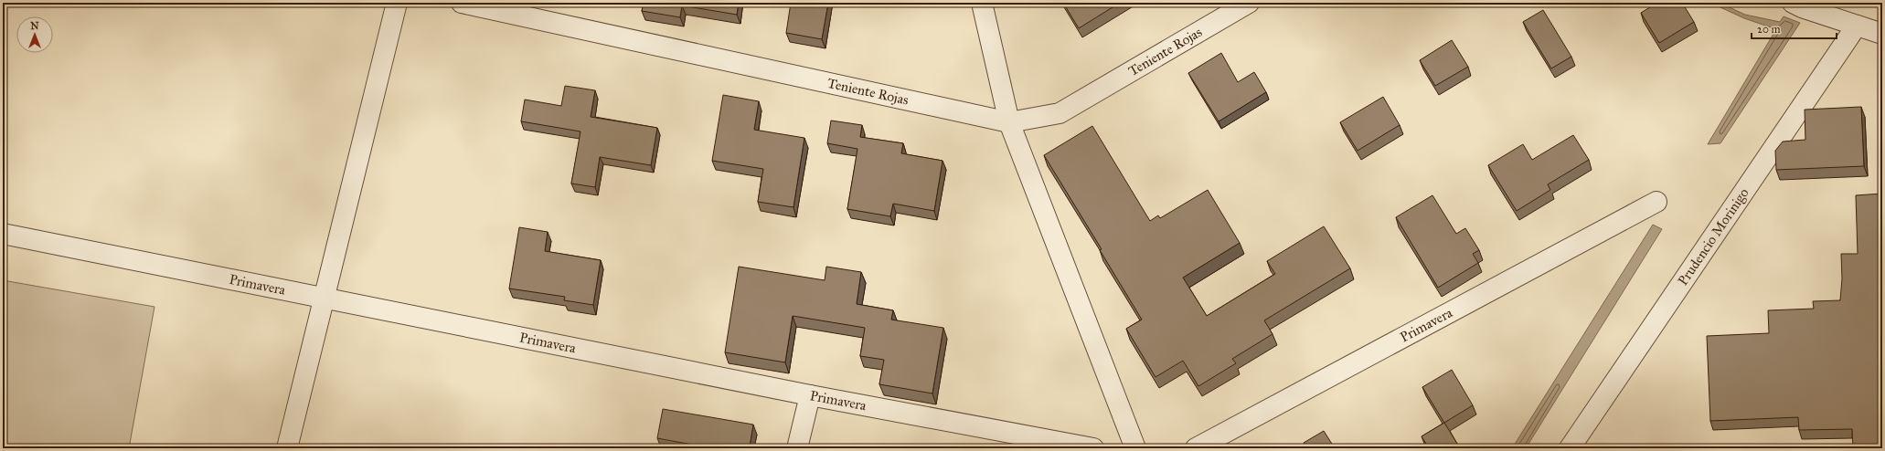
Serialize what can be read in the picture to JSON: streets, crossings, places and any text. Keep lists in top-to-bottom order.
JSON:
{
  "streets": {
    "street": ["Teniente Rojas", "Prudencio Morinigo", "Primavera"]
  },
  "scale_bar": "20 m",
  "north": "top"
}
